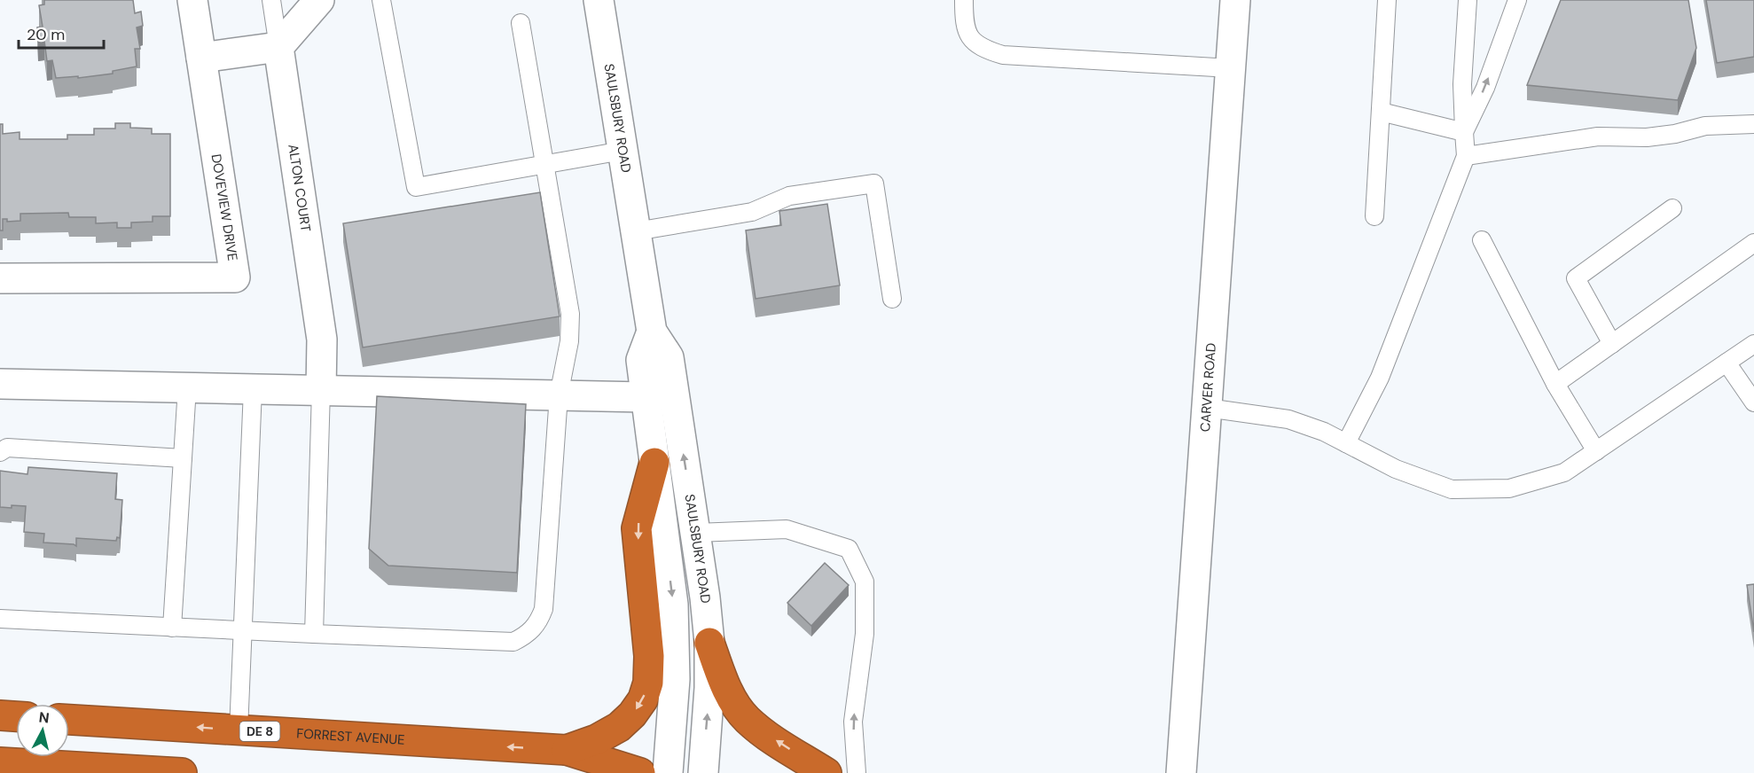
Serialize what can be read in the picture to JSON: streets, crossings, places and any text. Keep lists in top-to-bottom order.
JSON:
{
  "streets": {
    "highway": ["DE 8", "FORREST AVENUE"],
    "street": [
      "SAULSBURY ROAD",
      "ALTON COURT",
      "DOVEVIEW DRIVE",
      "CARVER ROAD"
    ]
  },
  "one_way": ["FORREST AVENUE"],
  "scale_bar": "20 m",
  "north": "top"
}
